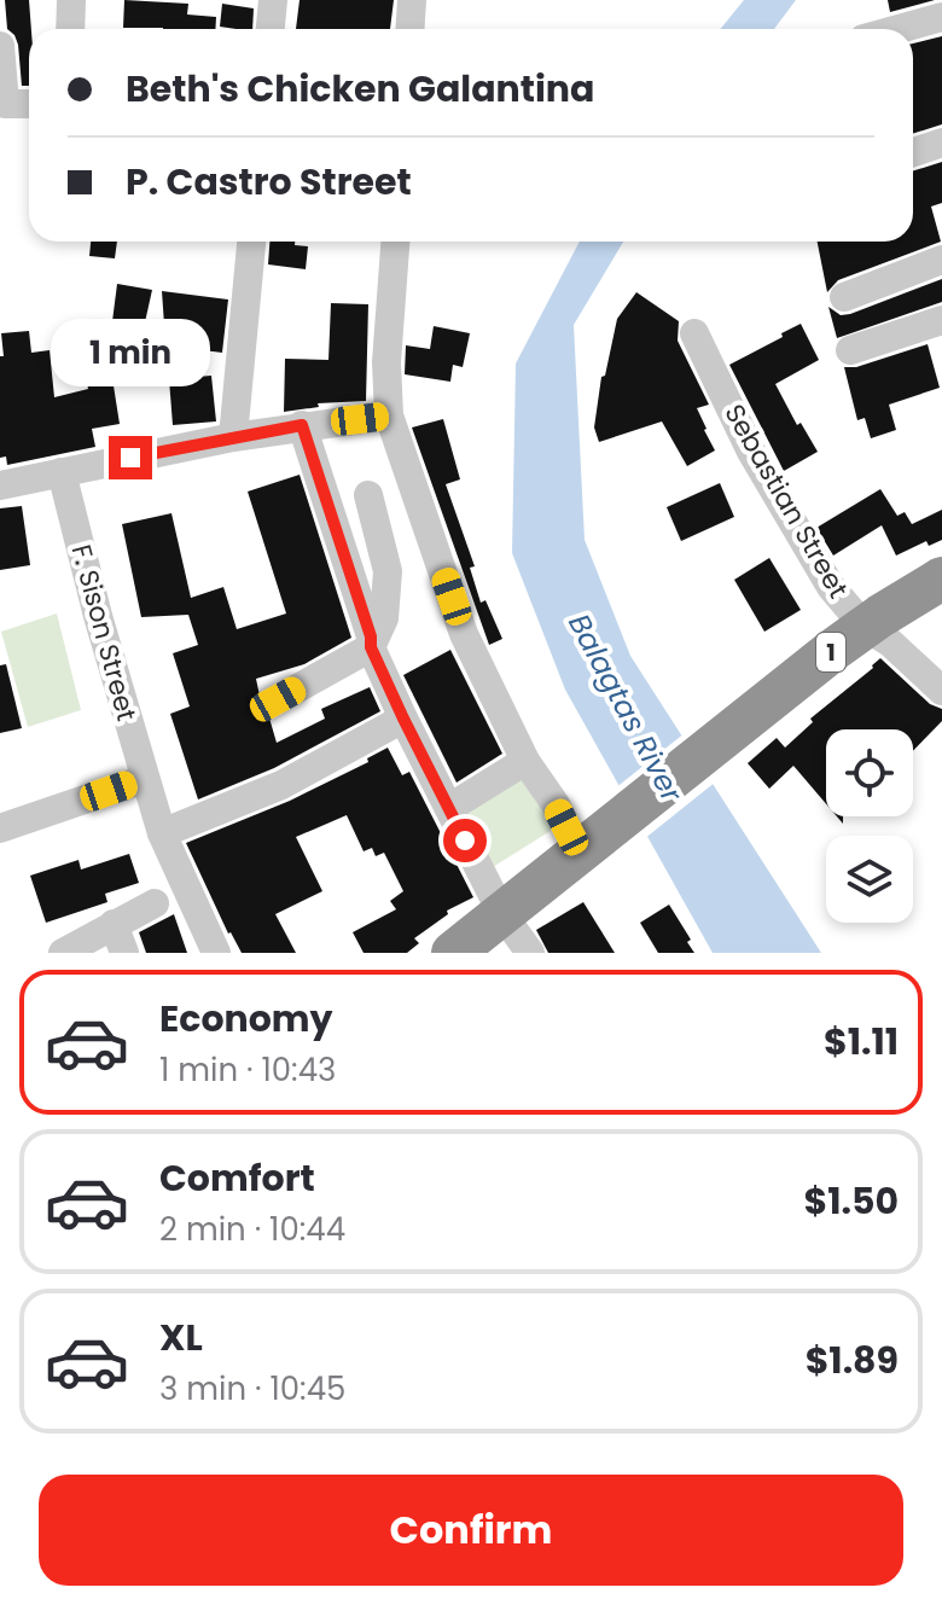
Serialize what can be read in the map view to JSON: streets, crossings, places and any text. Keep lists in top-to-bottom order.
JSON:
{
  "streets": {
    "highway": ["1"],
    "street": ["Sebastian Street", "F. Sison Street"]
  },
  "crossings": [
    ["Sebastian Street", "1"]
  ],
  "water": ["Balagtas River"],
  "page": {
    "banner": ["Beth's Chicken Galantina", "P. Castro Street"],
    "bubble": "1 min",
    "list": [
      {
        "name": "Economy",
        "note": "1 min · 10:43",
        "value": "$1.11"
      },
      {
        "name": "Comfort",
        "note": "2 min · 10:44",
        "value": "$1.50"
      },
      {
        "name": "XL",
        "note": "3 min · 10:45",
        "value": "$1.89"
      }
    ],
    "buttons": "Confirm"
  }
}
